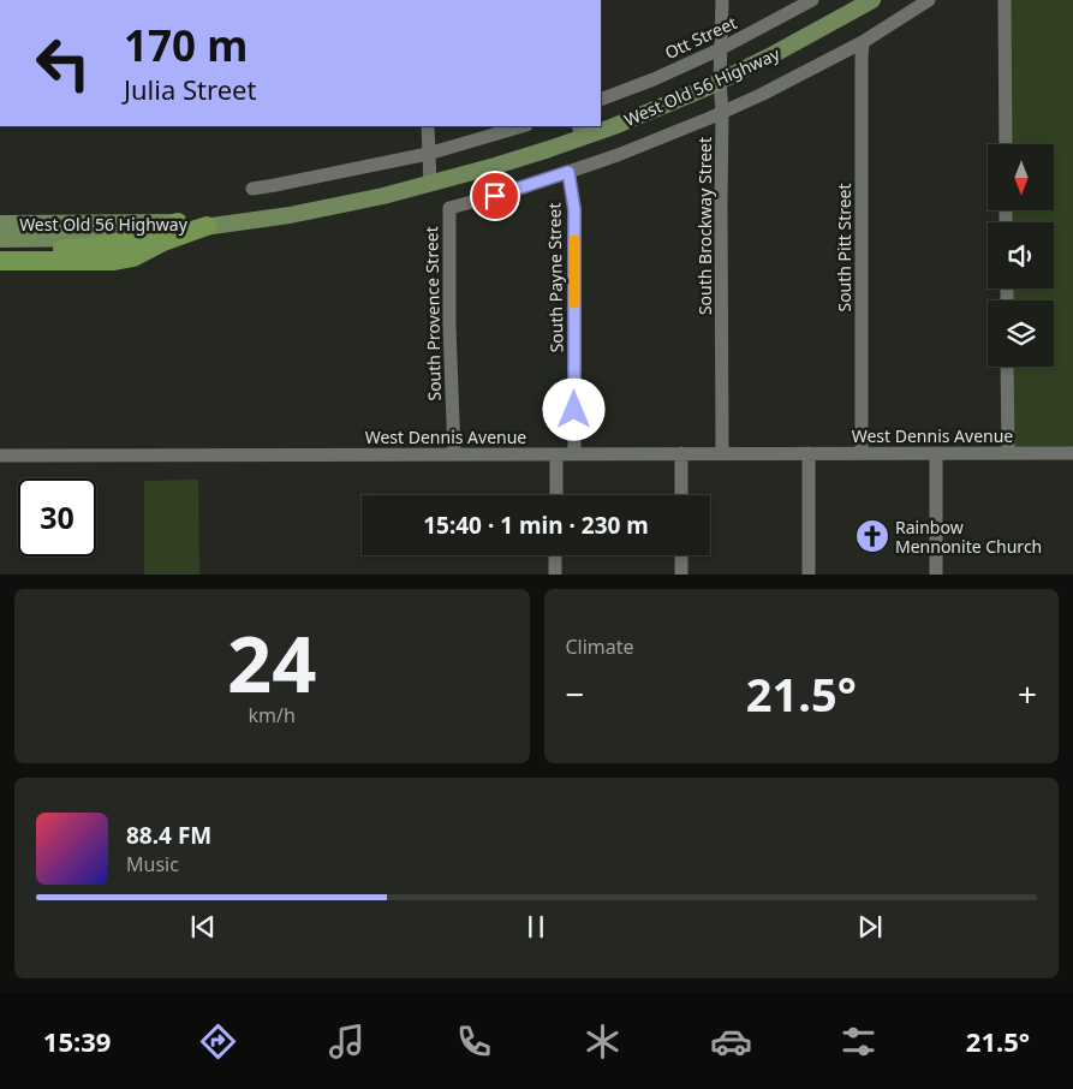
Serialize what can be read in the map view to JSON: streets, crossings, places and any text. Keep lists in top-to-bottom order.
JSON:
{
  "streets": {
    "main road": ["West Old 56 Highway"],
    "street": [
      "Ott Street",
      "South Brockway Street",
      "South Pitt Street",
      "South Payne Street",
      "South Provence Street",
      "West Dennis Avenue"
    ]
  },
  "crossings": [
    ["Ott Street", "South Brockway Street"],
    ["West Old 56 Highway", "South Brockway Street"],
    ["South Brockway Street", "West Dennis Avenue"],
    ["South Pitt Street", "West Dennis Avenue"],
    ["South Payne Street", "South Provence Street"],
    ["South Payne Street", "West Dennis Avenue"],
    ["South Provence Street", "West Dennis Avenue"]
  ],
  "places": {
    "church": ["Rainbow Mennonite Church"]
  },
  "north": "bottom",
  "page": {
    "turn": ["170 m", "Julia Street"],
    "limit": "30",
    "trip": "15:40 · 1 min · 230 m",
    "tile": [
      ["24", "km/h"],
      "Climate"
    ],
    "heat": ["−", "21.5°", "+"],
    "song": ["88.4 FM", "Music"],
    "tabs": ["15:39", "21.5°"]
  }
}
